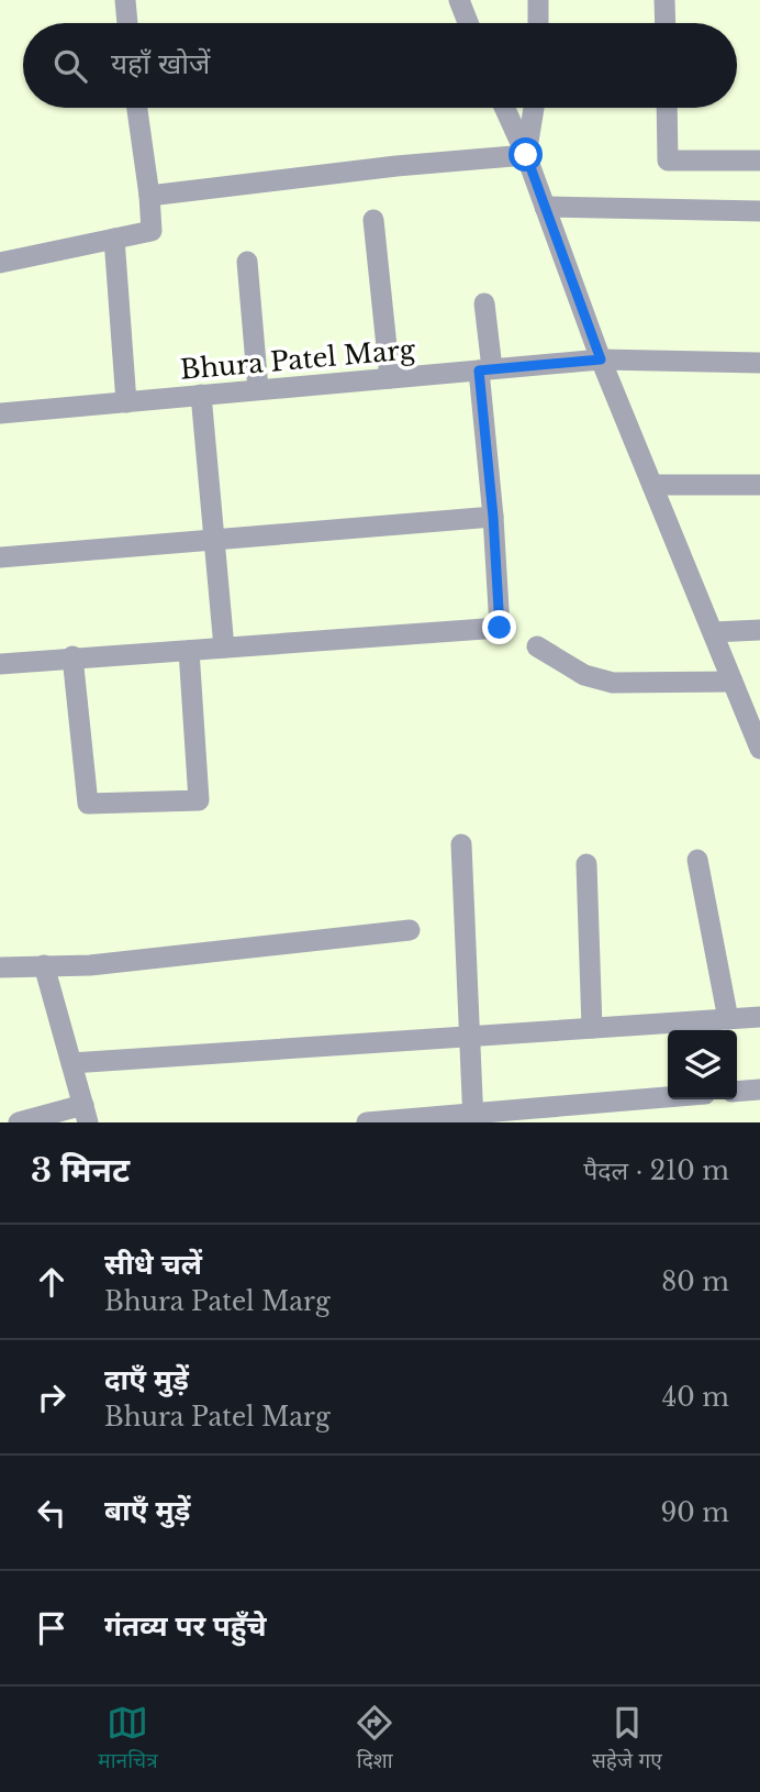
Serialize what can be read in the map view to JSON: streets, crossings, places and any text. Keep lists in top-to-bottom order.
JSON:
{
  "streets": {
    "street": ["Bhura Patel Marg"]
  },
  "page": {
    "search": "यहाँ खोजें",
    "heading": ["3 मिनट", "पैदल · 210 m"],
    "list": [
      ["सीधे चलें", "Bhura Patel Marg", "80 m"],
      ["दाएँ मुड़ें", "Bhura Patel Marg", "40 m"],
      ["बाएँ मुड़ें", "90 m"],
      "गंतव्य पर पहुँचे"
    ],
    "nav": ["मानचित्र", "दिशा", "सहेजे गए"]
  }
}
